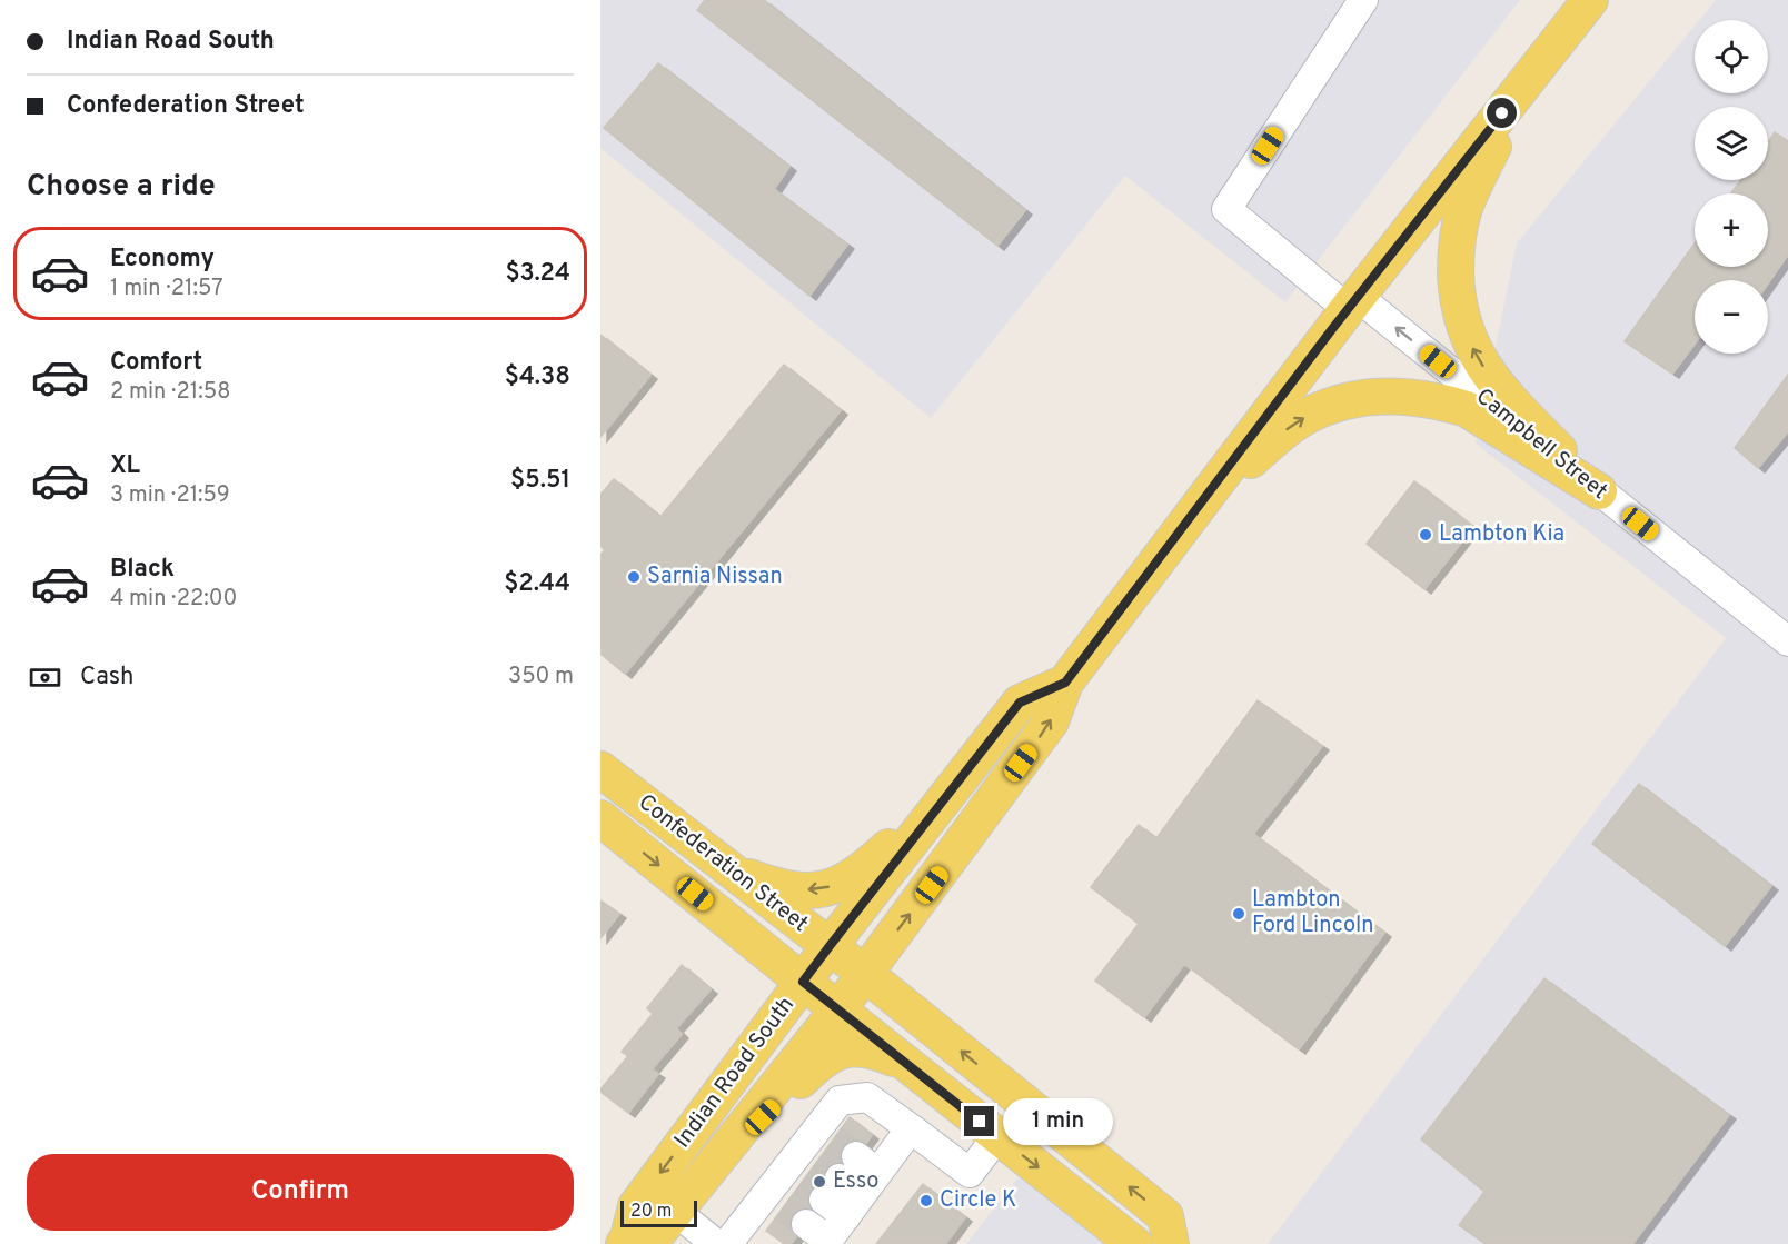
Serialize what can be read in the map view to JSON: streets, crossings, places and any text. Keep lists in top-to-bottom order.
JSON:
{
  "streets": {
    "main road": ["Confederation Street", "Indian Road South"],
    "street": ["Campbell Street"]
  },
  "crossings": [
    ["Campbell Street", "Indian Road South"],
    ["Confederation Street", "Indian Road South"]
  ],
  "places": [
    "Lambton Kia",
    "Sarnia Nissan",
    "Lambton Ford Lincoln",
    "Esso",
    "Circle K"
  ],
  "scale_bar": "20 m",
  "page": {
    "banner": ["Indian Road South", "Confederation Street"],
    "map_buttons": ["+", "−"],
    "heading": "Choose a ride",
    "list": [
      {
        "name": "Economy",
        "note": "1 min · 21:57",
        "value": "$3.24"
      },
      {
        "name": "Comfort",
        "note": "2 min · 21:58",
        "value": "$4.38"
      },
      {
        "name": "XL",
        "note": "3 min · 21:59",
        "value": "$5.51"
      },
      {
        "name": "Black",
        "note": "4 min · 22:00",
        "value": "$2.44"
      }
    ],
    "pay": ["Cash", "350 m"],
    "bubble": "1 min",
    "buttons": "Confirm",
    "scale": "20 m"
  }
}
